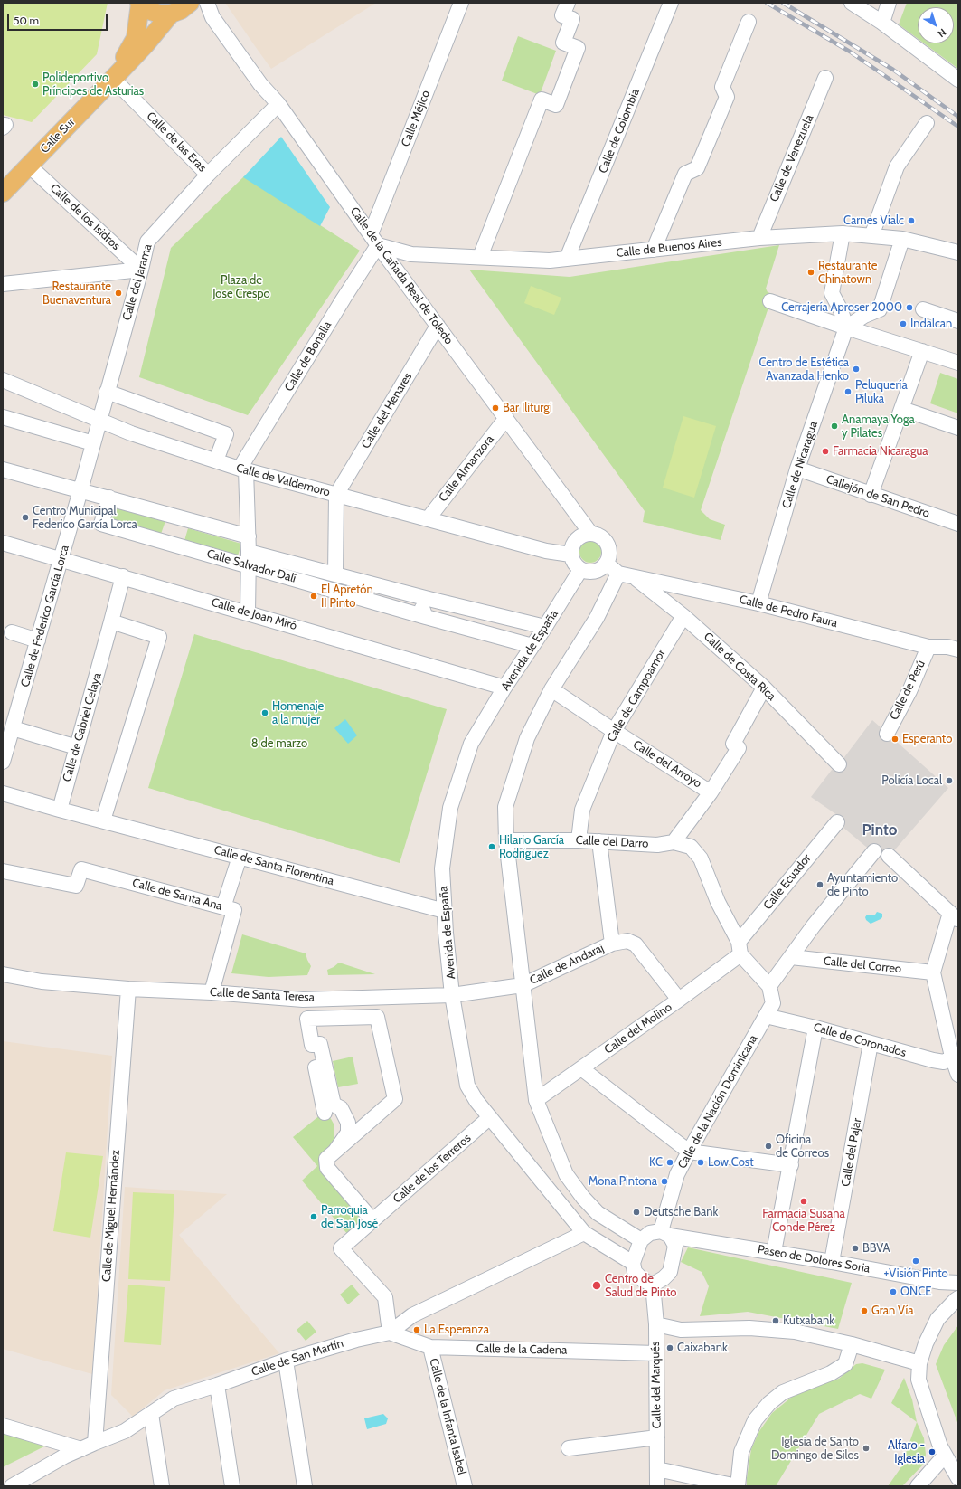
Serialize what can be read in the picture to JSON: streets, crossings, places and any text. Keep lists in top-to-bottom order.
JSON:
{
  "streets": {
    "main road": ["Calle Sur"],
    "street": [
      "Calle Méjico",
      "Calle de Colombia",
      "Calle de las Eras",
      "Calle de Venezuela",
      "Calle de los Isidros",
      "Calle de Buenos Aires",
      "Calle de la Cañada Real de Toledo",
      "Calle del Jarama",
      "Calle de Bonalla",
      "Calle del Henares",
      "Calle de Nicaragua",
      "Calle Almanzora",
      "Calle de Valdemoro",
      "Callejón de San Pedro",
      "Calle Salvador Dalí",
      "Calle de Pedro Faura",
      "Calle de Joan Miró",
      "Calle de Federico García Lorca",
      "Avenida de España",
      "Calle de Costa Rica",
      "Calle de Perú",
      "Calle de Campoamor",
      "Calle de Gabriel Celaya",
      "Calle del Arroyo",
      "Calle del Darro",
      "Calle de Santa Florentina",
      "Calle Ecuador",
      "Calle de Santa Ana",
      "Calle de Andaraj",
      "Calle del Correo",
      "Calle de Santa Teresa",
      "Calle del Molino",
      "Calle de Coronados",
      "Calle de la Nación Dominicana",
      "Calle del Pajar",
      "Calle de los Terreros",
      "Calle de Miguel Hernández",
      "Paseo de Dolores Soria",
      "Calle de la Cadena",
      "Calle de San Martín",
      "Calle del Marqués",
      "Calle de la Infanta Isabel"
    ]
  },
  "crossings": [
    ["Calle Méjico", "Calle de Buenos Aires"],
    ["Calle Méjico", "Calle de la Cañada Real de Toledo"],
    ["Calle Méjico", "Calle de Bonalla"],
    ["Calle de Colombia", "Calle de Buenos Aires"],
    ["Calle Sur", "Calle de las Eras"],
    ["Calle Sur", "Calle de los Isidros"],
    ["Calle de las Eras", "Calle del Jarama"],
    ["Calle de Venezuela", "Calle de Buenos Aires"],
    ["Calle de los Isidros", "Calle del Jarama"],
    ["Calle de Buenos Aires", "Calle de la Cañada Real de Toledo"],
    ["Calle de Buenos Aires", "Calle de Bonalla"],
    ["Calle de la Cañada Real de Toledo", "Calle del Jarama"],
    ["Calle de la Cañada Real de Toledo", "Calle de Bonalla"],
    ["Calle de la Cañada Real de Toledo", "Calle del Henares"],
    ["Calle de la Cañada Real de Toledo", "Calle Almanzora"],
    ["Calle de la Cañada Real de Toledo", "Calle de Valdemoro"],
    ["Calle de la Cañada Real de Toledo", "Avenida de España"],
    ["Calle del Jarama", "Calle de Valdemoro"],
    ["Calle del Jarama", "Calle de Federico García Lorca"],
    ["Calle de Bonalla", "Calle de Valdemoro"],
    ["Calle del Henares", "Calle de Valdemoro"],
    ["Calle de Nicaragua", "Callejón de San Pedro"],
    ["Calle de Nicaragua", "Calle de Pedro Faura"],
    ["Calle Almanzora", "Calle de Valdemoro"],
    ["Calle de Valdemoro", "Calle de Federico García Lorca"],
    ["Calle de Valdemoro", "Avenida de España"],
    ["Calle Salvador Dalí", "Avenida de España"],
    ["Calle de Pedro Faura", "Calle de Costa Rica"],
    ["Calle de Pedro Faura", "Calle de Perú"],
    ["Calle de Joan Miró", "Calle de Federico García Lorca"],
    ["Calle de Joan Miró", "Avenida de España"],
    ["Avenida de España", "Calle de Santa Florentina"],
    ["Avenida de España", "Calle de Santa Teresa"],
    ["Avenida de España", "Calle de la Nación Dominicana"],
    ["Avenida de España", "Calle de los Terreros"],
    ["Avenida de España", "Paseo de Dolores Soria"],
    ["Avenida de España", "Calle de San Martín"],
    ["Avenida de España", "Calle del Marqués"],
    ["Calle de Costa Rica", "Calle de Campoamor"],
    ["Calle de Campoamor", "Calle del Arroyo"],
    ["Calle de Campoamor", "Calle del Darro"],
    ["Calle de Gabriel Celaya", "Calle de Santa Florentina"],
    ["Calle Ecuador", "Calle del Molino"],
    ["Calle de Santa Ana", "Calle de Santa Teresa"],
    ["Calle de Andaraj", "Calle de Santa Teresa"],
    ["Calle de Andaraj", "Calle del Molino"],
    ["Calle de Santa Teresa", "Calle de Miguel Hernández"],
    ["Calle de Coronados", "Calle de la Nación Dominicana"],
    ["Calle de Coronados", "Calle del Pajar"],
    ["Calle de la Nación Dominicana", "Paseo de Dolores Soria"],
    ["Calle de la Nación Dominicana", "Calle del Marqués"],
    ["Calle del Pajar", "Paseo de Dolores Soria"],
    ["Calle de los Terreros", "Calle de la Cadena"],
    ["Calle de los Terreros", "Calle de San Martín"],
    ["Calle de Miguel Hernández", "Calle de San Martín"],
    ["Paseo de Dolores Soria", "Calle del Marqués"],
    ["Calle de la Cadena", "Calle de San Martín"],
    ["Calle de la Cadena", "Calle del Marqués"],
    ["Calle de la Cadena", "Calle de la Infanta Isabel"]
  ],
  "districts": ["Pinto"],
  "parks": ["Plaza de Jose Crespo", "8 de marzo"],
  "places": [
    "Polideportivo Príncipes de Asturias",
    "Carnes Vialc",
    "Restaurante Chinatown",
    "Restaurante Buenaventura",
    "Cerrajería Aproser 2000",
    "Indalcan",
    "Centro de Estética Avanzada Henko",
    "Peluquería Piluka",
    "Bar Iliturgi",
    "Anamaya Yoga y Pilates",
    "Farmacia Nicaragua",
    "Centro Municipal Federico García Lorca",
    "El Apretón II Pinto",
    "Homenaje a la mujer",
    "Esperanto",
    "Policía Local",
    "Hilario García Rodríguez",
    "Ayuntamiento de Pinto",
    "Oficina de Correos",
    "KC",
    "Low Cost",
    "Mona Pintona",
    "Farmacia Susana Conde Pérez",
    "Deutsche Bank",
    "Parroquia de San José",
    "BBVA",
    "+Visión Pinto",
    "Centro de Salud de Pinto",
    "ONCE",
    "Gran Vía",
    "Kutxabank",
    "La Esperanza",
    "Caixabank",
    "Iglesia de Santo Domingo de Silos",
    "Alfaro - Iglesia"
  ],
  "scale_bar": "50 m",
  "north": "bottom right"
}
